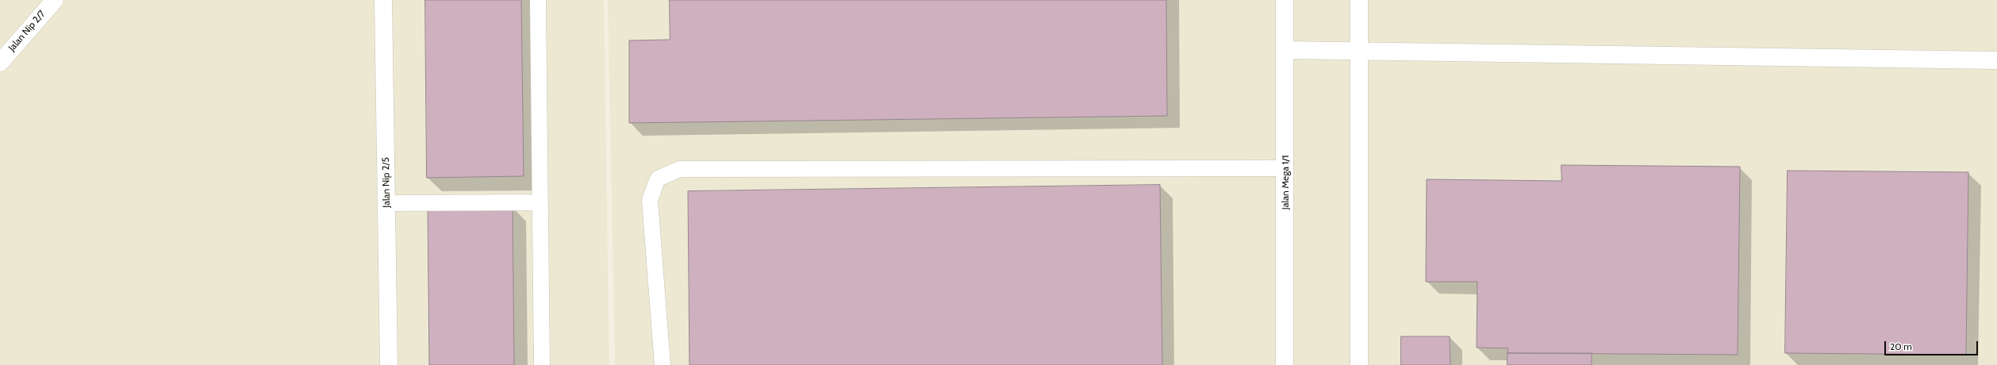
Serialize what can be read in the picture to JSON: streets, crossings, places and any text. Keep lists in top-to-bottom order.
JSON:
{
  "streets": {
    "street": ["Jalan Nip 2/7", "Jalan Nip 2/5", "Jalan Mega 1/1"]
  },
  "scale_bar": "20 m"
}
